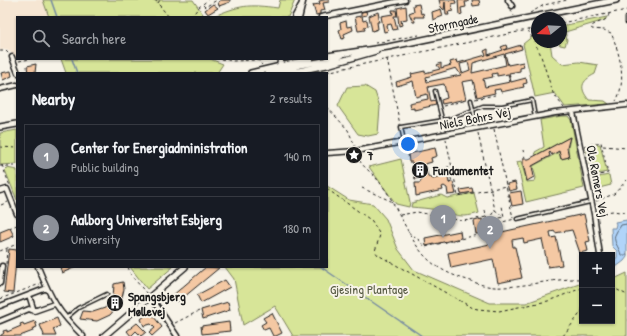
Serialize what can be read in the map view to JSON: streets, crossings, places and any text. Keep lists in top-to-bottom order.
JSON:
{
  "streets": {
    "street": ["Stormgade", "Niels Bohrs Vej", "Ole Rømers Vej"]
  },
  "crossings": [
    ["Niels Bohrs Vej", "Ole Rømers Vej"]
  ],
  "parks": ["Gjesing Plantage"],
  "places": {
    "place": ["7"],
    "building": ["Fundamentet", "Spangsbjerg Møllevej"]
  },
  "north": "left",
  "page": {
    "search": "Search here",
    "heading": ["Nearby", "2 results"],
    "list": [
      {
        "mark": "1",
        "name": "Center for Energiadministration",
        "note": "Public building",
        "value": "140 m"
      },
      {
        "mark": "2",
        "name": "Aalborg Universitet Esbjerg",
        "note": "University",
        "value": "180 m"
      }
    ],
    "pins": ["1", "2"],
    "map_buttons": ["+", "−"]
  }
}
